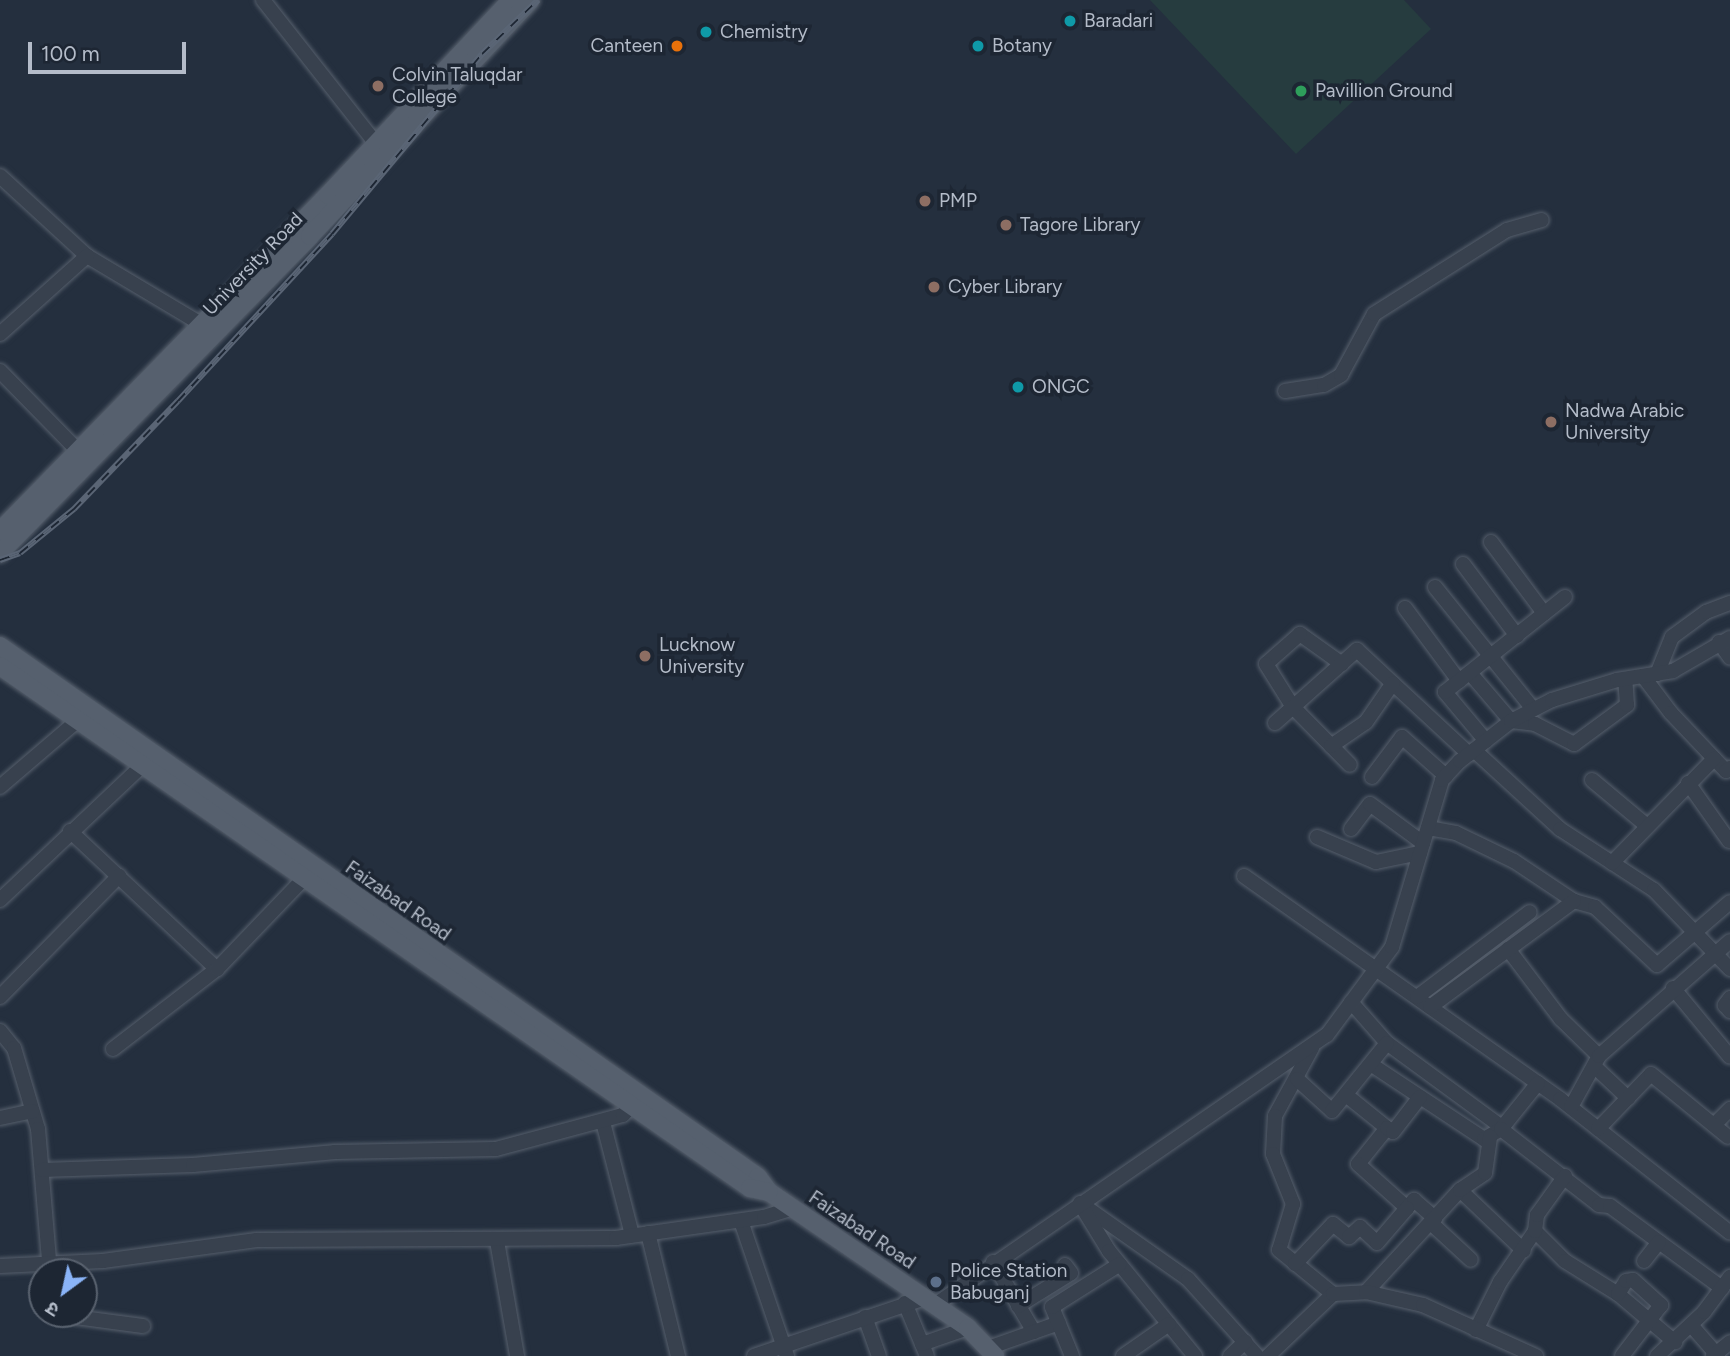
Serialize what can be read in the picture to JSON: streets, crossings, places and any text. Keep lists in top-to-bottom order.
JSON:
{
  "streets": {
    "main road": ["University Road", "Faizabad Road"]
  },
  "places": [
    "Baradari",
    "Chemistry",
    "Canteen",
    "Botany",
    "Colvin Taluqdar College",
    "Pavillion Ground",
    "PMP",
    "Tagore Library",
    "Cyber Library",
    "ONGC",
    "Nadwa Arabic University",
    "Lucknow University",
    "Police Station Babuganj"
  ],
  "scale_bar": "100 m",
  "north": "bottom left"
}
